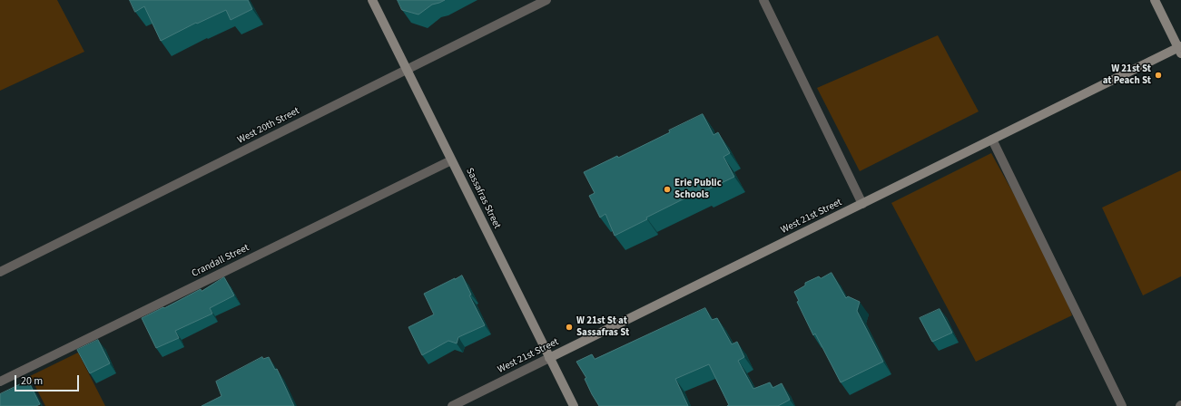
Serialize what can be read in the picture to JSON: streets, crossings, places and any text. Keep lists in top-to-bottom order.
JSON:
{
  "streets": {
    "street": [
      "West 20th Street",
      "Sassafras Street",
      "West 21st Street",
      "Crandall Street"
    ]
  },
  "crossings": [
    ["West 20th Street", "Sassafras Street"],
    ["Sassafras Street", "West 21st Street"],
    ["Sassafras Street", "Crandall Street"]
  ],
  "places": ["W 21st St at Peach St", "Erie Public Schools", "W 21st St at Sassafras St"],
  "scale_bar": "20 m"
}
